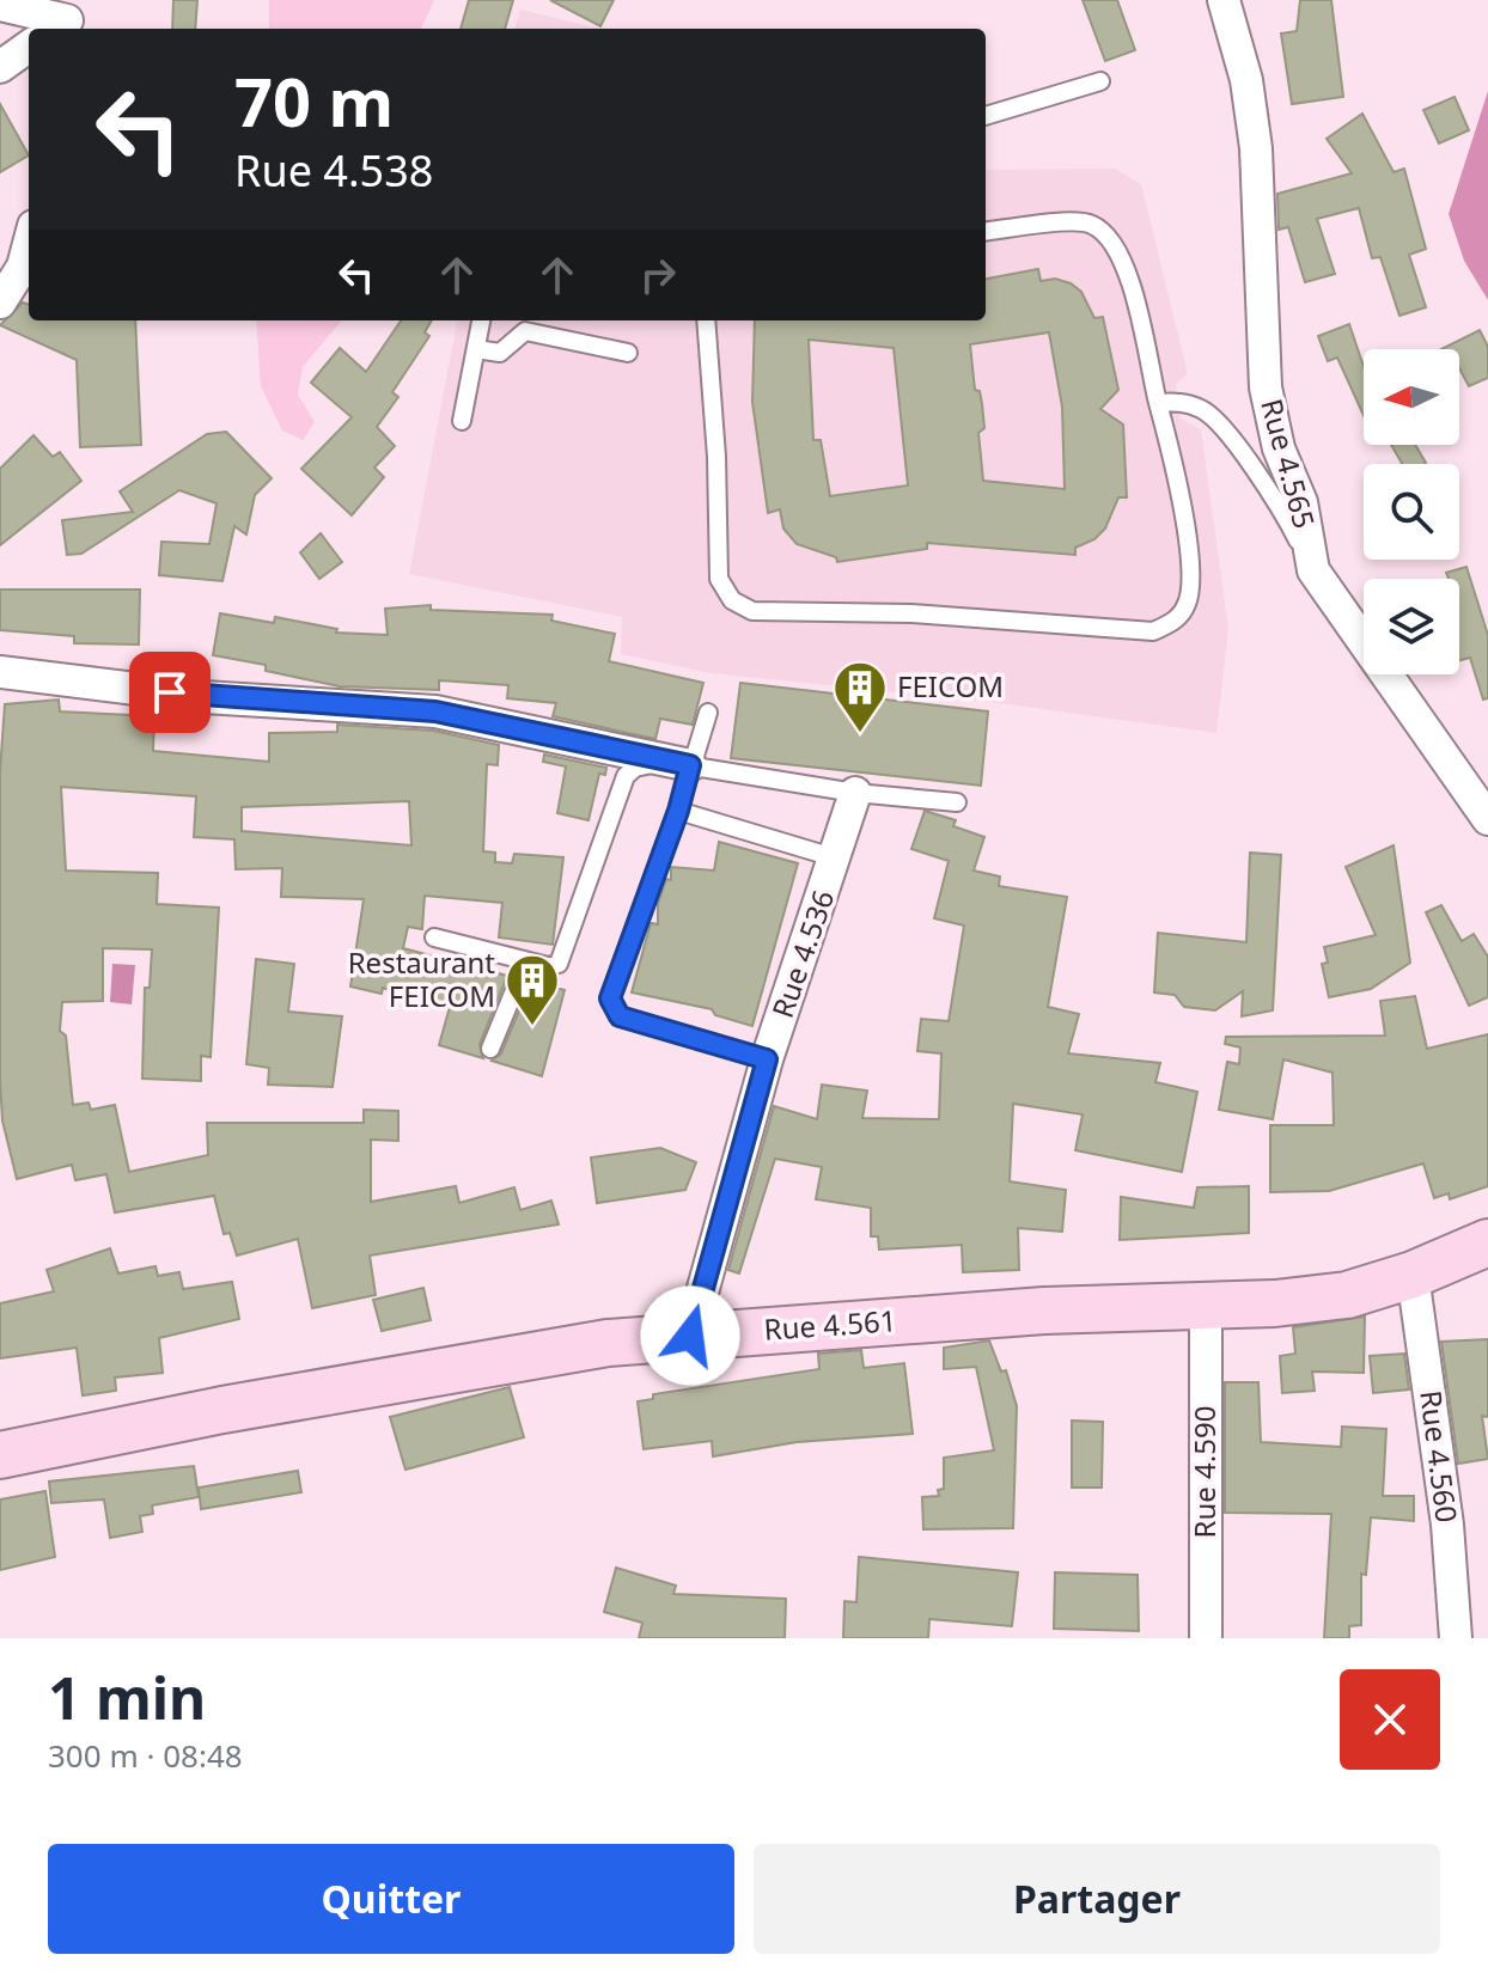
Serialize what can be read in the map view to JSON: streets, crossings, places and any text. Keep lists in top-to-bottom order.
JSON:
{
  "streets": {
    "main road": ["Rue 4.561"],
    "street": [
      "Rue 4.565",
      "Rue 4.536",
      "Rue 4.560",
      "Rue 4.590"
    ]
  },
  "crossings": [
    ["Rue 4.536", "Rue 4.561"],
    ["Rue 4.561", "Rue 4.560"],
    ["Rue 4.561", "Rue 4.590"]
  ],
  "places": {
    "building": ["FEICOM", "Restaurant FEICOM"]
  },
  "north": "left",
  "page": {
    "turn": ["70 m", "Rue 4.538"],
    "heading": ["1 min", "300 m · 08:48"],
    "buttons": ["Quitter", "Partager"]
  }
}
